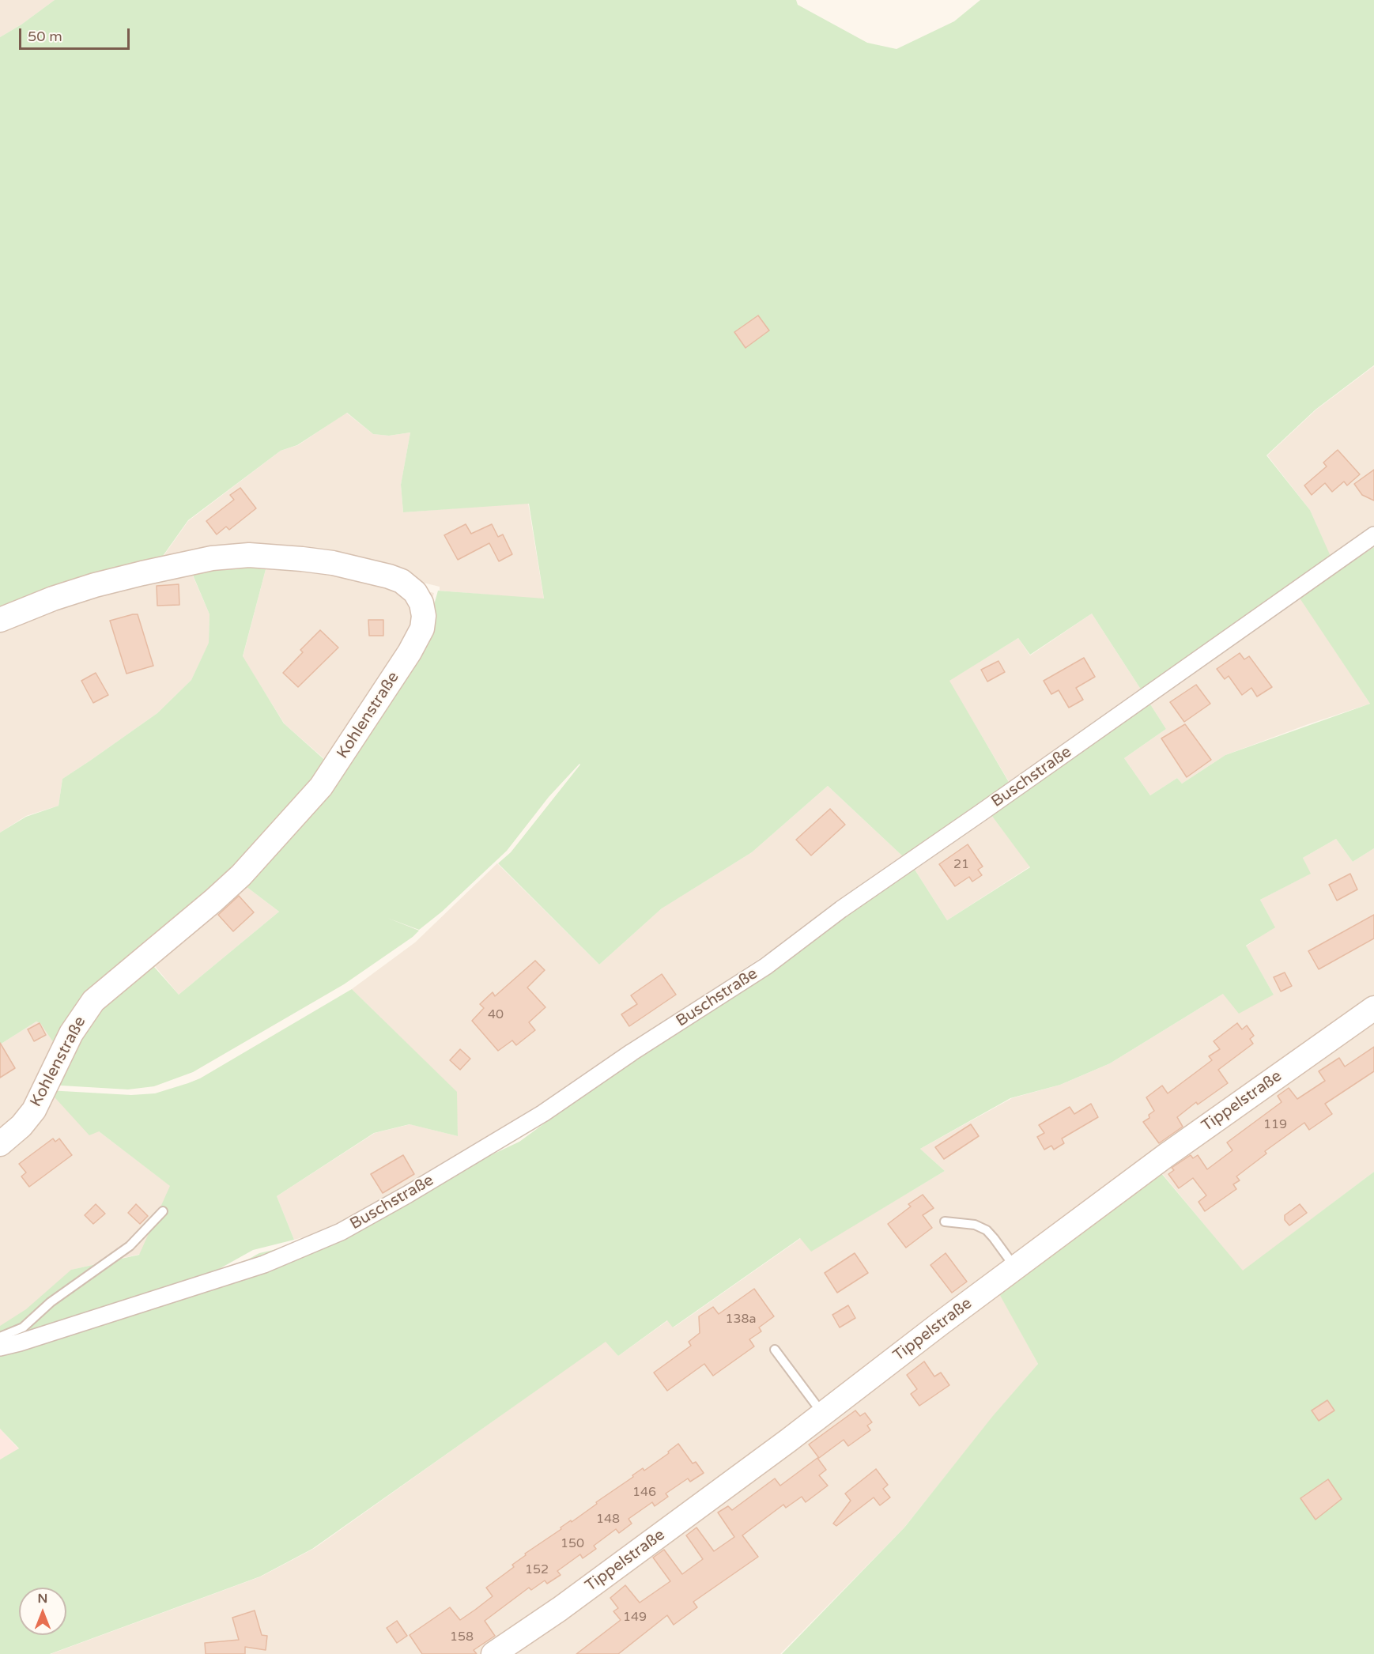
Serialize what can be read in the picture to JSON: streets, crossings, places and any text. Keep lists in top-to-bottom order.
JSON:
{
  "streets": {
    "street": ["Kohlenstraße", "Buschstraße", "Tippelstraße"]
  },
  "house_numbers": [
    "21",
    "40",
    "119",
    "138a",
    "146",
    "148",
    "150",
    "152",
    "149",
    "158"
  ],
  "scale_bar": "50 m",
  "north": "top"
}
